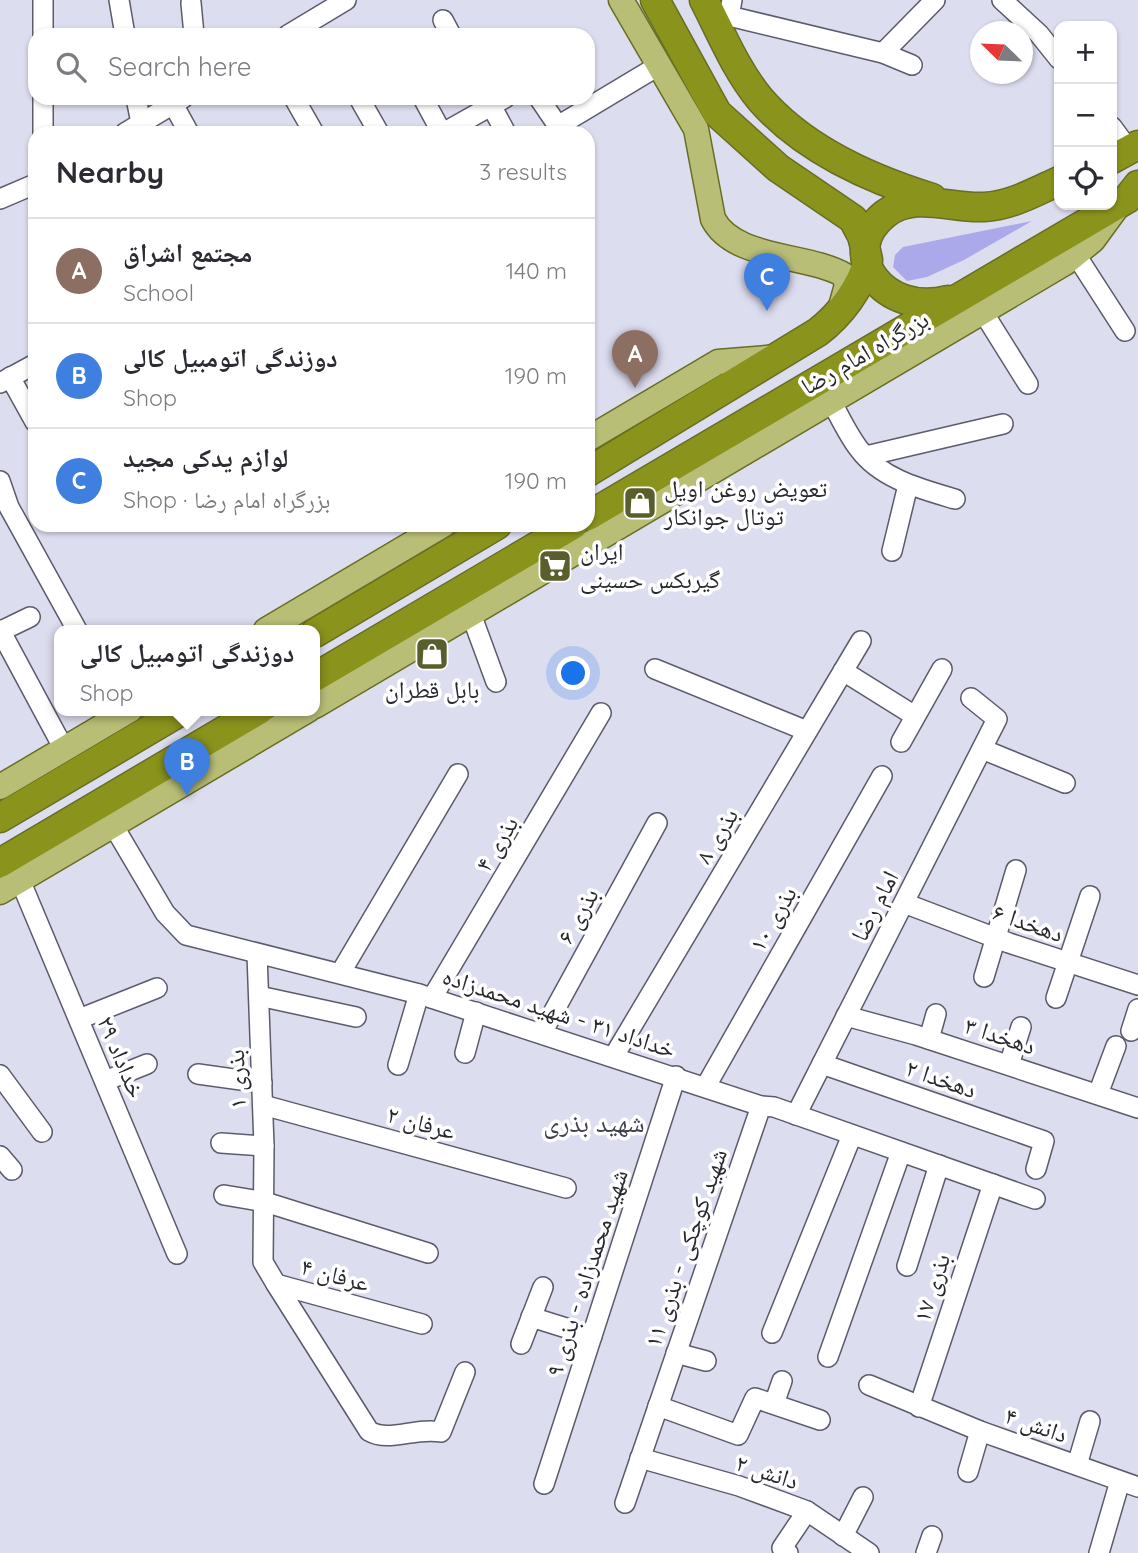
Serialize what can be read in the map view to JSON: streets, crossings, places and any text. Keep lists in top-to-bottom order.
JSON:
{
  "streets": {
    "highway": ["بزرگراه امام رضا"],
    "street": [
      "بذری ۸",
      "بذری ۴",
      "امام رضا",
      "بذری ۶",
      "بذری ۱۰",
      "دهخدا ۶",
      "خداداد ۳۱ - شهید محمدزاده",
      "دهخدا ۳",
      "خداداد ۲۹",
      "بذری ۱",
      "دهخدا ۲",
      "عرفان ۲",
      "شهید کوچکی - بذری ۱۱",
      "شهید محمدزاده - بذری ۹",
      "عرفان ۴",
      "بذری ۱۷",
      "دانش ۴",
      "دانش ۲"
    ]
  },
  "crossings": [
    ["بذری ۸", "خداداد ۳۱ - شهید محمدزاده"],
    ["بذری ۴", "خداداد ۳۱ - شهید محمدزاده"],
    ["امام رضا", "دهخدا ۶"],
    ["امام رضا", "خداداد ۳۱ - شهید محمدزاده"],
    ["امام رضا", "دهخدا ۳"],
    ["امام رضا", "دهخدا ۲"],
    ["بذری ۶", "خداداد ۳۱ - شهید محمدزاده"],
    ["بذری ۱۰", "خداداد ۳۱ - شهید محمدزاده"],
    ["خداداد ۳۱ - شهید محمدزاده", "بذری ۱"],
    ["خداداد ۳۱ - شهید محمدزاده", "شهید کوچکی - بذری ۱۱"],
    ["خداداد ۳۱ - شهید محمدزاده", "شهید محمدزاده - بذری ۹"],
    ["خداداد ۳۱ - شهید محمدزاده", "بذری ۱۷"],
    ["بذری ۱", "عرفان ۲"],
    ["بذری ۱", "عرفان ۴"],
    ["شهید کوچکی - بذری ۱۱", "دانش ۲"],
    ["بذری ۱۷", "دانش ۴"]
  ],
  "districts": ["شهید بذری"],
  "places": {
    "shop": ["تعویض روغن اویل توتال جوانکار", "بابل قطران"],
    "supermarket": ["ایران گیربکس حسینی"]
  },
  "north": "top left",
  "page": {
    "map_buttons": ["+", "−"],
    "search": "Search here",
    "heading": ["Nearby", "3 results"],
    "list": [
      {
        "mark": "A",
        "name": "مجتمع اشراق",
        "note": "School",
        "value": "140 m"
      },
      {
        "mark": "B",
        "name": "دوزندگی اتومبیل کالی",
        "note": "Shop",
        "value": "190 m"
      },
      {
        "mark": "C",
        "name": "لوازم یدکی مجید",
        "note": "Shop · بزرگراه امام رضا",
        "value": "190 m"
      }
    ],
    "pins": ["C", "A", "B"],
    "popup": ["دوزندگی اتومبیل کالی", "Shop"]
  }
}
